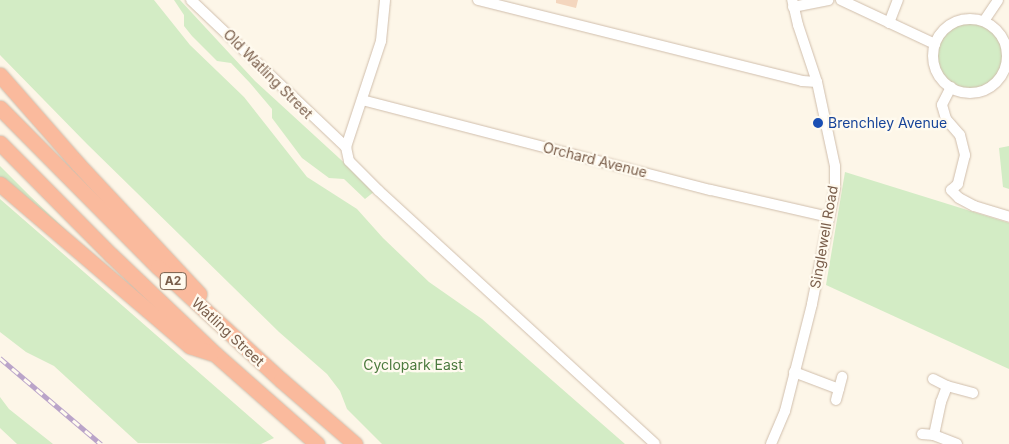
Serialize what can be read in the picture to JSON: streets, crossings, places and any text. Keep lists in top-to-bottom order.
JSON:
{
  "streets": {
    "highway": ["A2", "Watling Street"],
    "street": ["Old Watling Street", "Orchard Avenue", "Singlewell Road"]
  },
  "crossings": [
    ["Orchard Avenue", "Singlewell Road"]
  ],
  "parks": ["Cyclopark East"],
  "places": ["Brenchley Avenue"]
}
